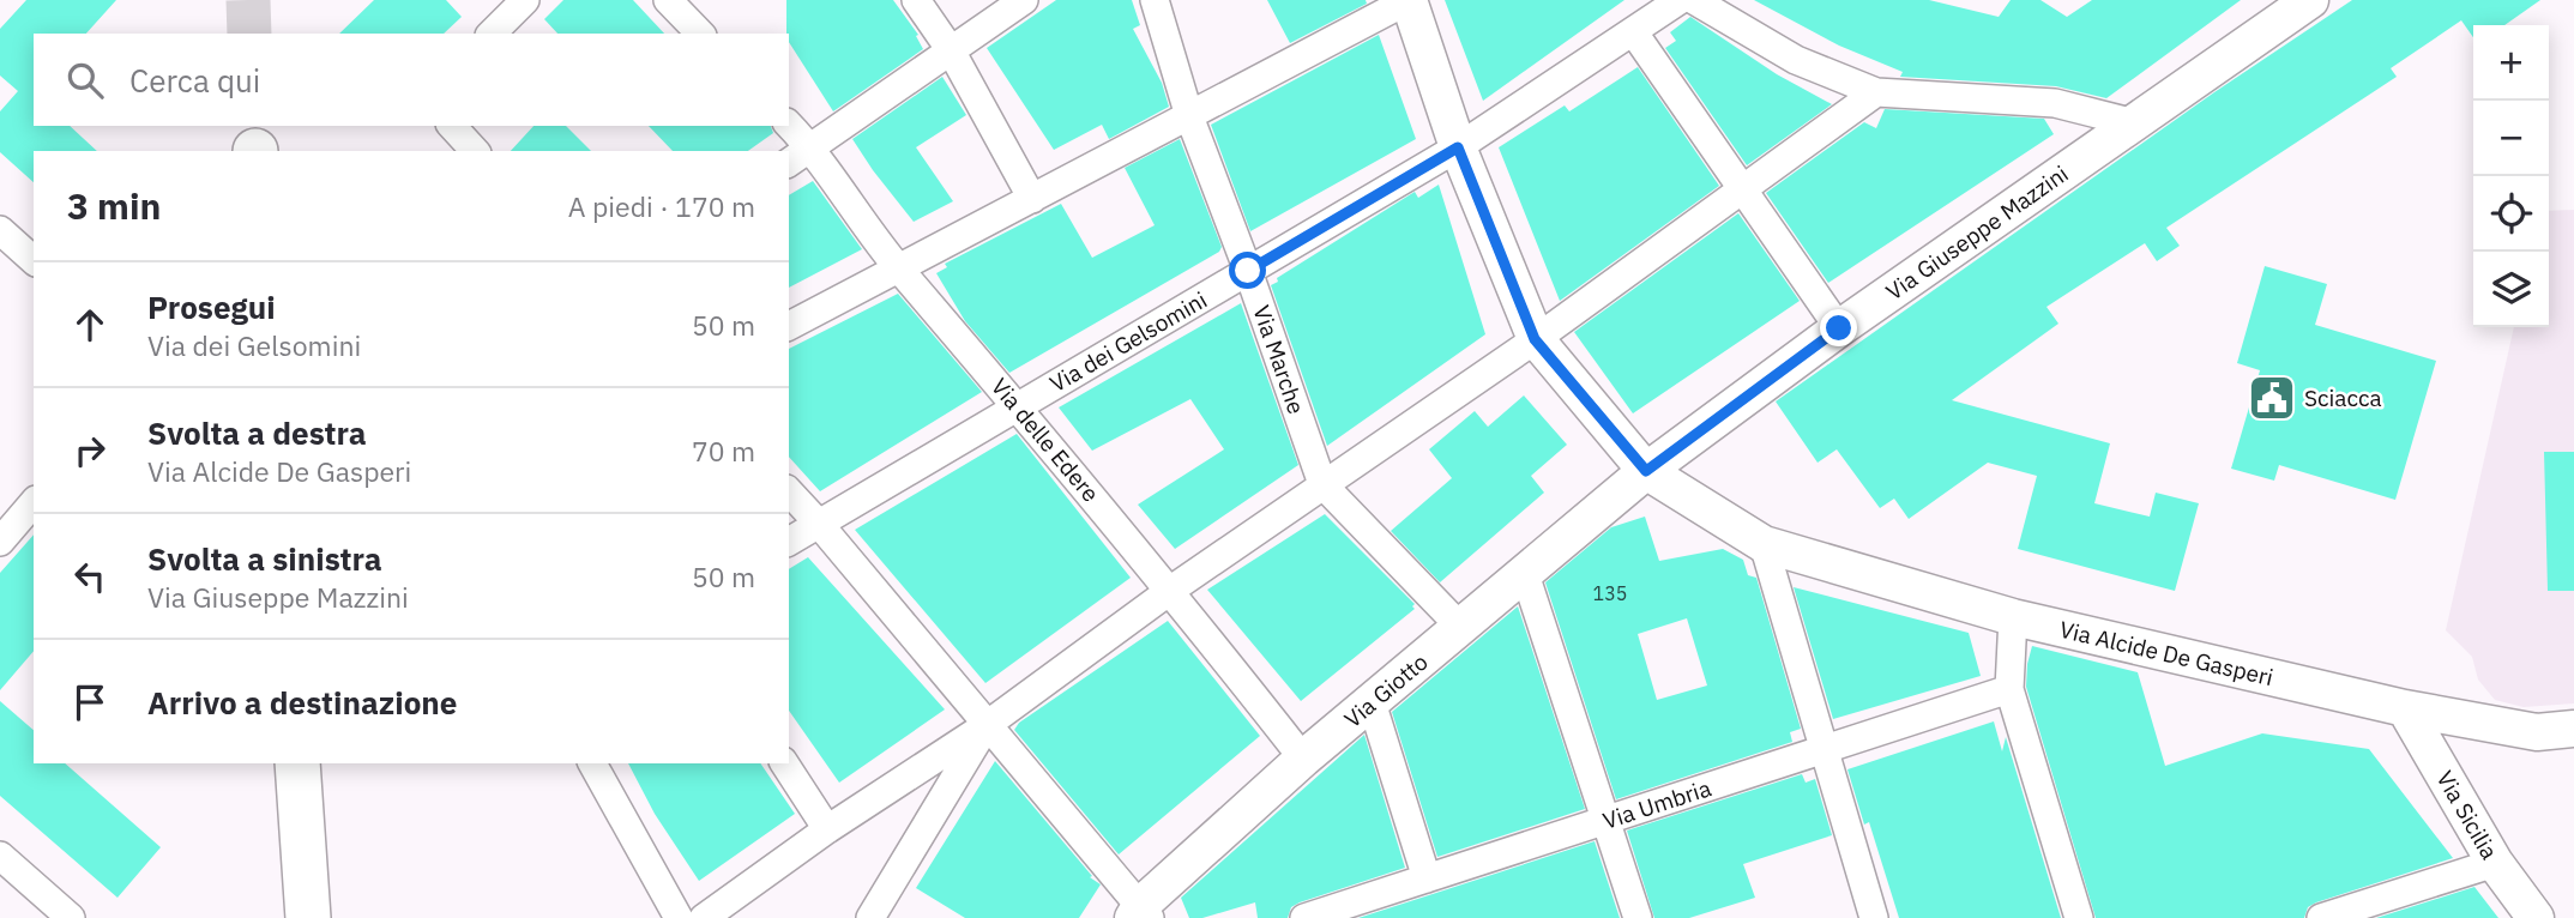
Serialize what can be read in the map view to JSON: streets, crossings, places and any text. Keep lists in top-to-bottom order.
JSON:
{
  "streets": {
    "street": [
      "Via Giuseppe Mazzini",
      "Via dei Gelsomini",
      "Via Marche",
      "Via delle Edere",
      "Via Alcide De Gasperi",
      "Via Giotto",
      "Via Umbria",
      "Via Sicilia"
    ]
  },
  "crossings": [
    ["Via Giuseppe Mazzini", "Via Alcide De Gasperi"],
    ["Via Giuseppe Mazzini", "Via Giotto"],
    ["Via dei Gelsomini", "Via Marche"],
    ["Via dei Gelsomini", "Via delle Edere"],
    ["Via dei Gelsomini", "Via Alcide De Gasperi"],
    ["Via Marche", "Via Giotto"],
    ["Via delle Edere", "Via Giotto"],
    ["Via Alcide De Gasperi", "Via Giotto"],
    ["Via Alcide De Gasperi", "Via Sicilia"]
  ],
  "places": {
    "public building": ["Sciacca"]
  },
  "house_numbers": ["135"],
  "page": {
    "map_buttons": ["+", "−"],
    "search": "Cerca qui",
    "heading": ["3 min", "A piedi · 170 m"],
    "list": [
      ["Prosegui", "Via dei Gelsomini", "50 m"],
      ["Svolta a destra", "Via Alcide De Gasperi", "70 m"],
      ["Svolta a sinistra", "Via Giuseppe Mazzini", "50 m"],
      "Arrivo a destinazione"
    ]
  }
}
